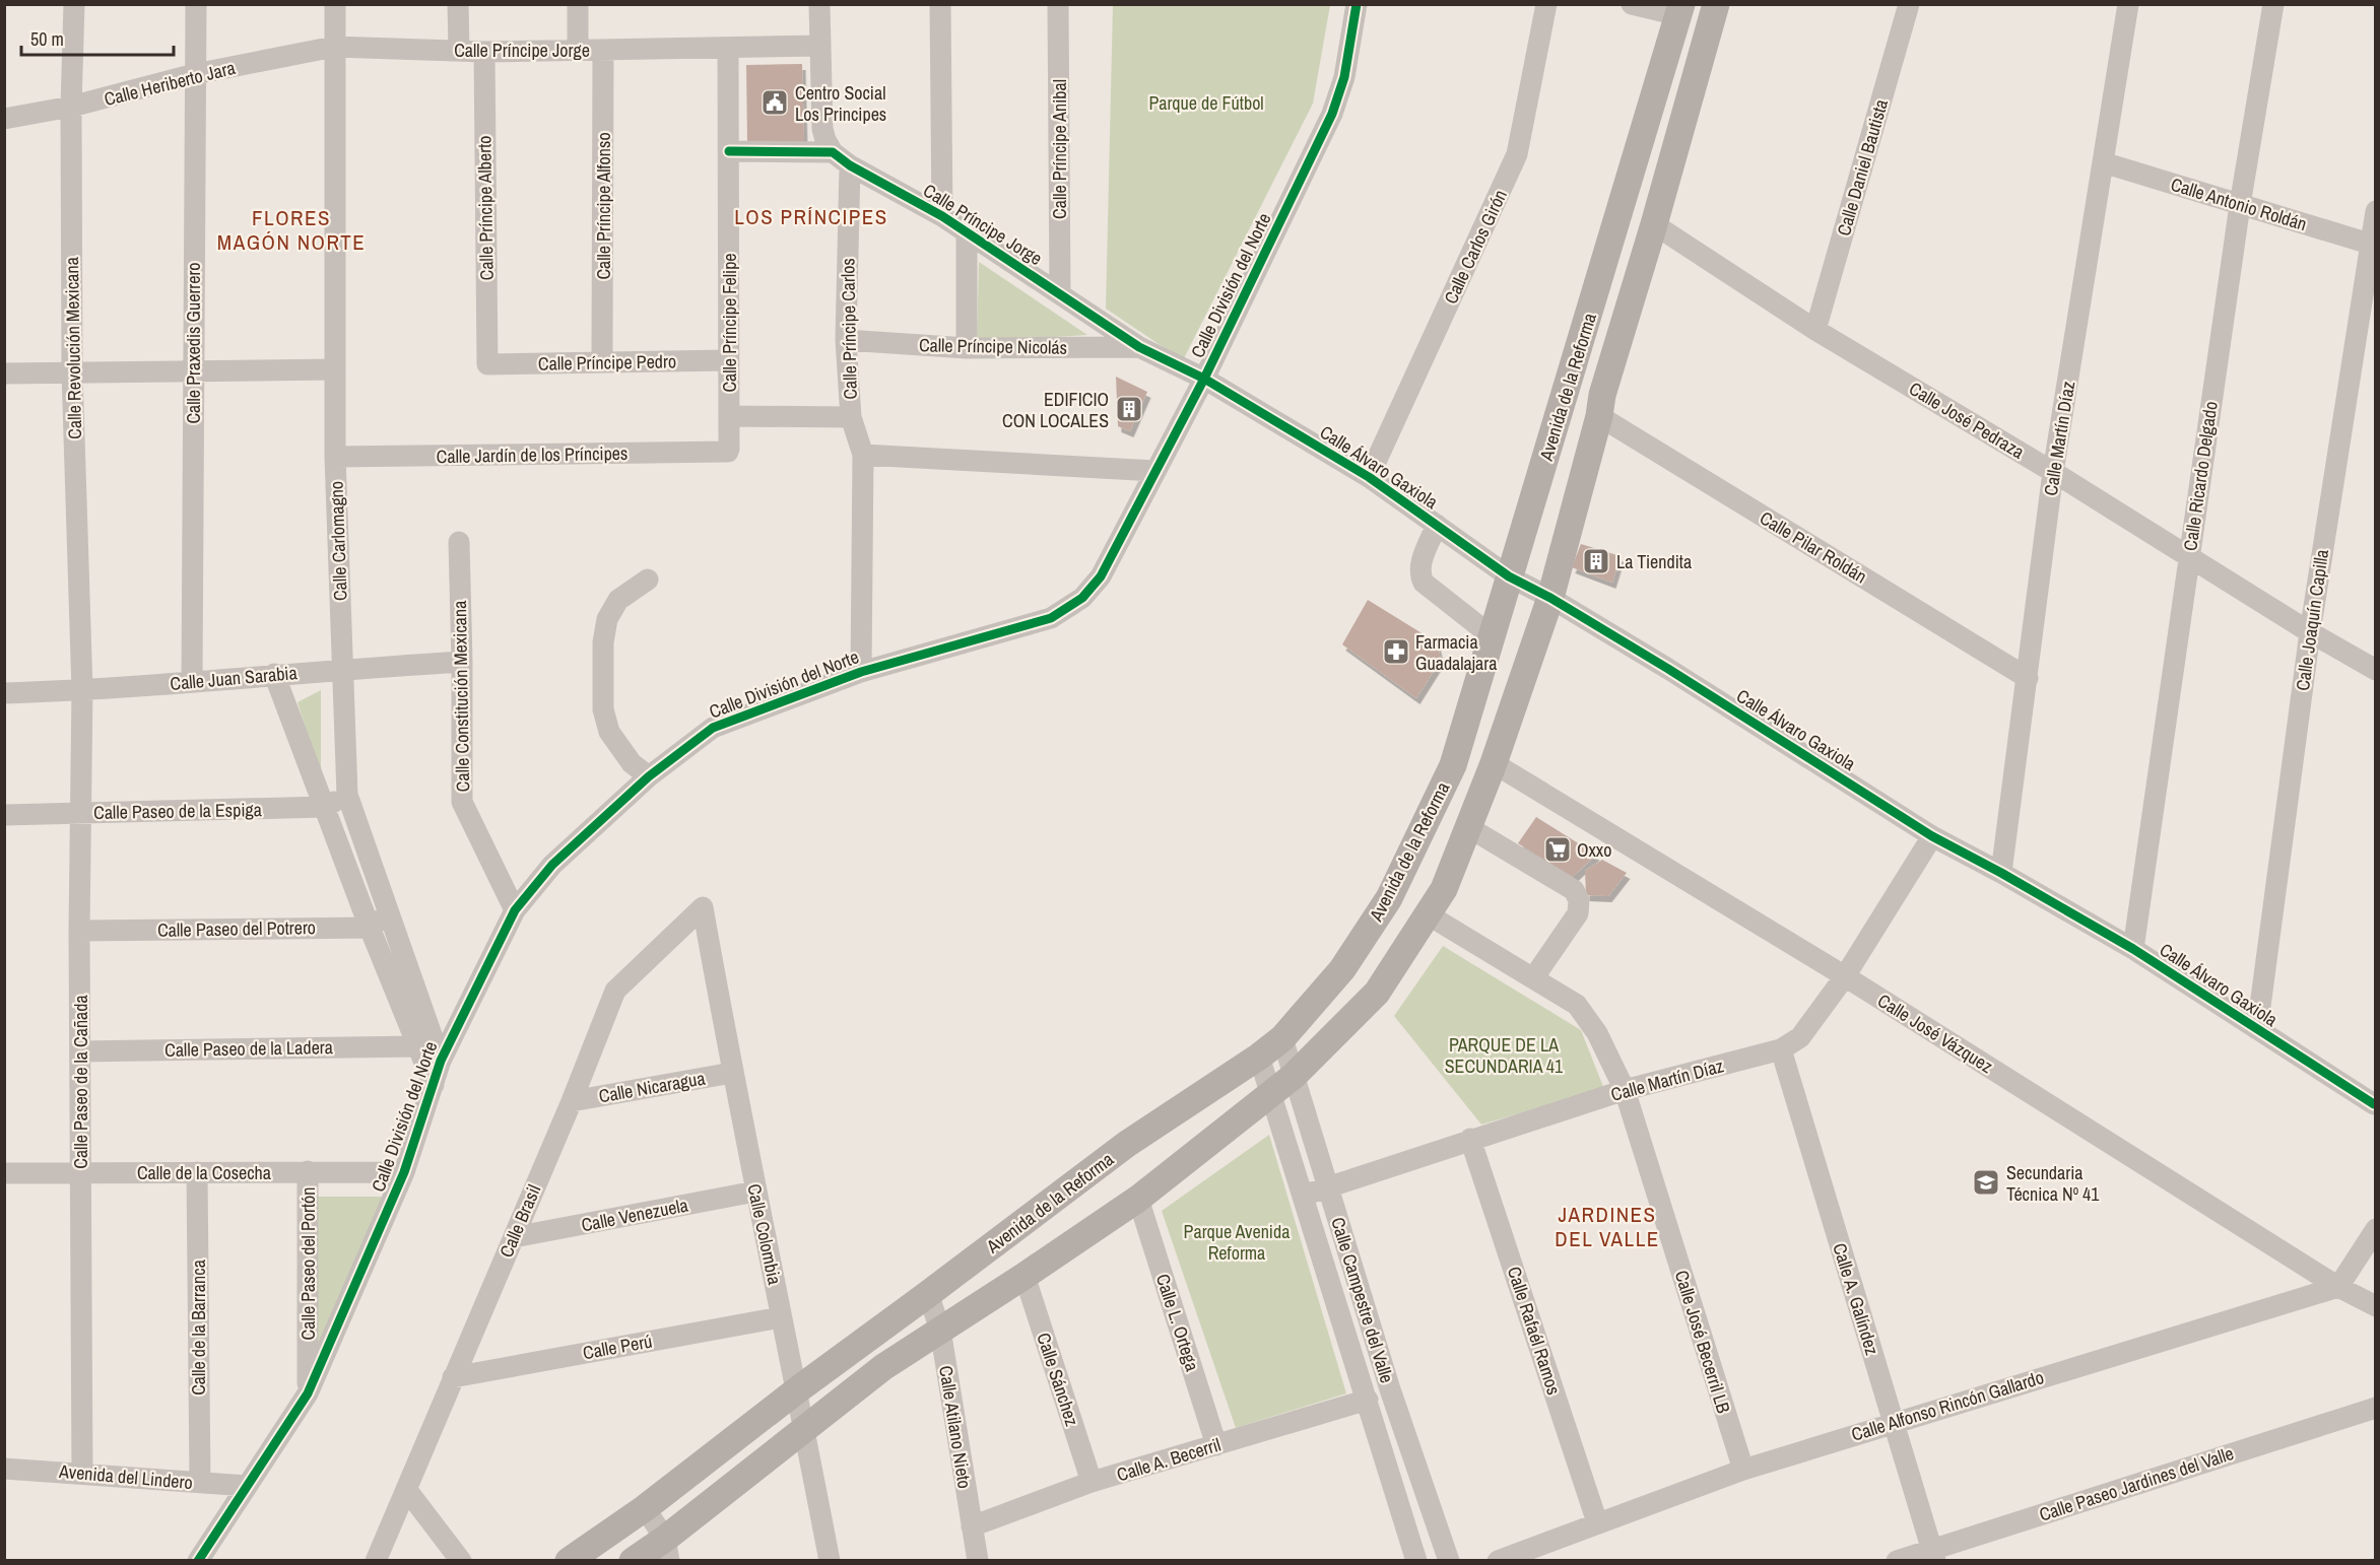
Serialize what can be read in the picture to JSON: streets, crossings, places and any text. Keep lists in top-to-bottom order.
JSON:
{
  "streets": {
    "main road": ["Avenida de la Reforma"],
    "street": [
      "Calle Príncipe Jorge",
      "Calle Heriberto Jara",
      "Calle Príncipe Anibal",
      "Calle Daniel Bautista",
      "Calle Antonio Roldán",
      "Calle Príncipe Alfonso",
      "Calle Príncipe Alberto",
      "Calle Carlos Girón",
      "Calle División del Norte",
      "Calle Príncipe Felipe",
      "Calle Príncipe Carlos",
      "Calle Praxedis Guerrero",
      "Calle Príncipe Nicolás",
      "Calle Revolución Mexicana",
      "Calle Príncipe Pedro",
      "Calle José Pedraza",
      "Calle Martín Díaz",
      "Calle Jardín de los Príncipes",
      "Calle Álvaro Gaxiola",
      "Calle Ricardo Delgado",
      "Calle Carlomagno",
      "Calle Pilar Roldán",
      "Calle Joaquín Capilla",
      "Calle Juan Sarabia",
      "Calle Constitución Mexicana",
      "Calle Paseo de la Espiga",
      "Calle Paseo del Potrero",
      "Calle José Vázquez",
      "Calle Paseo de la Ladera",
      "Calle Paseo de la Cañada",
      "Calle Nicaragua",
      "Calle de la Cosecha",
      "Calle Venezuela",
      "Calle Brasil",
      "Calle Colombia",
      "Calle Paseo del Portón",
      "Calle A. Galíndez",
      "Calle Campestre del Valle",
      "Calle L. Ortega",
      "Calle de la Barranca",
      "Calle Rafaél Ramos",
      "Calle José Becerril LB",
      "Calle Perú",
      "Calle Sánchez",
      "Calle Alfonso Rincón Gallardo",
      "Calle Atilano Nieto",
      "Calle A. Becerril",
      "Avenida del Lindero",
      "Calle Paseo Jardines del Valle"
    ]
  },
  "crossings": [
    ["Calle Príncipe Jorge", "Calle Heriberto Jara"],
    ["Calle Príncipe Jorge", "Calle Príncipe Anibal"],
    ["Calle Príncipe Jorge", "Calle Príncipe Alfonso"],
    ["Calle Príncipe Jorge", "Calle Príncipe Alberto"],
    ["Calle Príncipe Jorge", "Calle División del Norte"],
    ["Calle Príncipe Jorge", "Calle Príncipe Felipe"],
    ["Calle Príncipe Jorge", "Calle Príncipe Carlos"],
    ["Calle Príncipe Jorge", "Calle Príncipe Nicolás"],
    ["Calle Príncipe Jorge", "Calle Álvaro Gaxiola"],
    ["Calle Príncipe Jorge", "Calle Carlomagno"],
    ["Calle Heriberto Jara", "Calle Praxedis Guerrero"],
    ["Calle Heriberto Jara", "Calle Revolución Mexicana"],
    ["Calle Heriberto Jara", "Calle Carlomagno"],
    ["Calle Daniel Bautista", "Calle José Pedraza"],
    ["Calle Antonio Roldán", "Calle Martín Díaz"],
    ["Calle Antonio Roldán", "Calle Ricardo Delgado"],
    ["Calle Antonio Roldán", "Calle Joaquín Capilla"],
    ["Calle Príncipe Alfonso", "Calle Príncipe Pedro"],
    ["Calle Príncipe Alberto", "Calle Príncipe Pedro"],
    ["Calle Carlos Girón", "Calle Álvaro Gaxiola"],
    ["Calle División del Norte", "Calle Príncipe Carlos"],
    ["Calle División del Norte", "Calle Álvaro Gaxiola"],
    ["Calle División del Norte", "Calle Carlomagno"],
    ["Calle División del Norte", "Calle Constitución Mexicana"],
    ["Calle División del Norte", "Calle de la Cosecha"],
    ["Calle División del Norte", "Calle Paseo del Portón"],
    ["Calle División del Norte", "Avenida del Lindero"],
    ["Calle Príncipe Felipe", "Calle Príncipe Pedro"],
    ["Calle Príncipe Felipe", "Calle Jardín de los Príncipes"],
    ["Calle Príncipe Carlos", "Calle Príncipe Nicolás"],
    ["Calle Praxedis Guerrero", "Calle Juan Sarabia"],
    ["Calle Revolución Mexicana", "Calle Juan Sarabia"],
    ["Calle Revolución Mexicana", "Calle Paseo de la Cañada"],
    ["Avenida de la Reforma", "Calle José Pedraza"],
    ["Avenida de la Reforma", "Calle Álvaro Gaxiola"],
    ["Avenida de la Reforma", "Calle Pilar Roldán"],
    ["Avenida de la Reforma", "Calle José Vázquez"],
    ["Avenida de la Reforma", "Calle Colombia"],
    ["Avenida de la Reforma", "Calle Campestre del Valle"],
    ["Avenida de la Reforma", "Calle L. Ortega"],
    ["Avenida de la Reforma", "Calle José Becerril LB"],
    ["Avenida de la Reforma", "Calle Sánchez"],
    ["Avenida de la Reforma", "Calle Atilano Nieto"],
    ["Calle José Pedraza", "Calle Martín Díaz"],
    ["Calle José Pedraza", "Calle Ricardo Delgado"],
    ["Calle José Pedraza", "Calle Joaquín Capilla"],
    ["Calle Martín Díaz", "Calle Álvaro Gaxiola"],
    ["Calle Martín Díaz", "Calle Pilar Roldán"],
    ["Calle Martín Díaz", "Calle José Vázquez"],
    ["Calle Martín Díaz", "Calle A. Galíndez"],
    ["Calle Martín Díaz", "Calle Campestre del Valle"],
    ["Calle Martín Díaz", "Calle Rafaél Ramos"],
    ["Calle Martín Díaz", "Calle José Becerril LB"],
    ["Calle Jardín de los Príncipes", "Calle Carlomagno"],
    ["Calle Álvaro Gaxiola", "Calle Ricardo Delgado"],
    ["Calle Álvaro Gaxiola", "Calle Joaquín Capilla"],
    ["Calle Carlomagno", "Calle Juan Sarabia"],
    ["Calle Carlomagno", "Calle Paseo de la Espiga"],
    ["Calle Juan Sarabia", "Calle Constitución Mexicana"],
    ["Calle Juan Sarabia", "Calle Paseo de la Cañada"],
    ["Calle Paseo de la Espiga", "Calle Paseo de la Cañada"],
    ["Calle Paseo del Potrero", "Calle Paseo de la Cañada"],
    ["Calle José Vázquez", "Calle Alfonso Rincón Gallardo"],
    ["Calle Paseo de la Ladera", "Calle Paseo de la Cañada"],
    ["Calle Paseo de la Cañada", "Calle de la Cosecha"],
    ["Calle Paseo de la Cañada", "Avenida del Lindero"],
    ["Calle Nicaragua", "Calle Brasil"],
    ["Calle Nicaragua", "Calle Colombia"],
    ["Calle de la Cosecha", "Calle Paseo del Portón"],
    ["Calle de la Cosecha", "Calle de la Barranca"],
    ["Calle Venezuela", "Calle Brasil"],
    ["Calle Venezuela", "Calle Colombia"],
    ["Calle Brasil", "Calle Colombia"],
    ["Calle Brasil", "Calle Perú"],
    ["Calle Colombia", "Calle Perú"],
    ["Calle A. Galíndez", "Calle Alfonso Rincón Gallardo"],
    ["Calle A. Galíndez", "Calle Paseo Jardines del Valle"],
    ["Calle Campestre del Valle", "Calle A. Becerril"],
    ["Calle L. Ortega", "Calle A. Becerril"],
    ["Calle de la Barranca", "Avenida del Lindero"],
    ["Calle Rafaél Ramos", "Calle Alfonso Rincón Gallardo"],
    ["Calle José Becerril LB", "Calle Alfonso Rincón Gallardo"],
    ["Calle Sánchez", "Calle A. Becerril"],
    ["Calle Atilano Nieto", "Calle A. Becerril"]
  ],
  "districts": ["LOS PRÍNCIPES", "FLORES MAGÓN NORTE", "JARDINES DEL VALLE"],
  "parks": ["Parque de Fútbol", "PARQUE DE LA SECUNDARIA 41", "Parque Avenida Reforma"],
  "places": {
    "public building": ["Centro Social Los Principes"],
    "building": ["EDIFICIO CON LOCALES", "La Tiendita"],
    "pharmacy": ["Farmacia Guadalajara"],
    "supermarket": ["Oxxo"],
    "school or university": ["Secundaria Técnica Nº 41"]
  },
  "scale_bar": "50 m"
}
